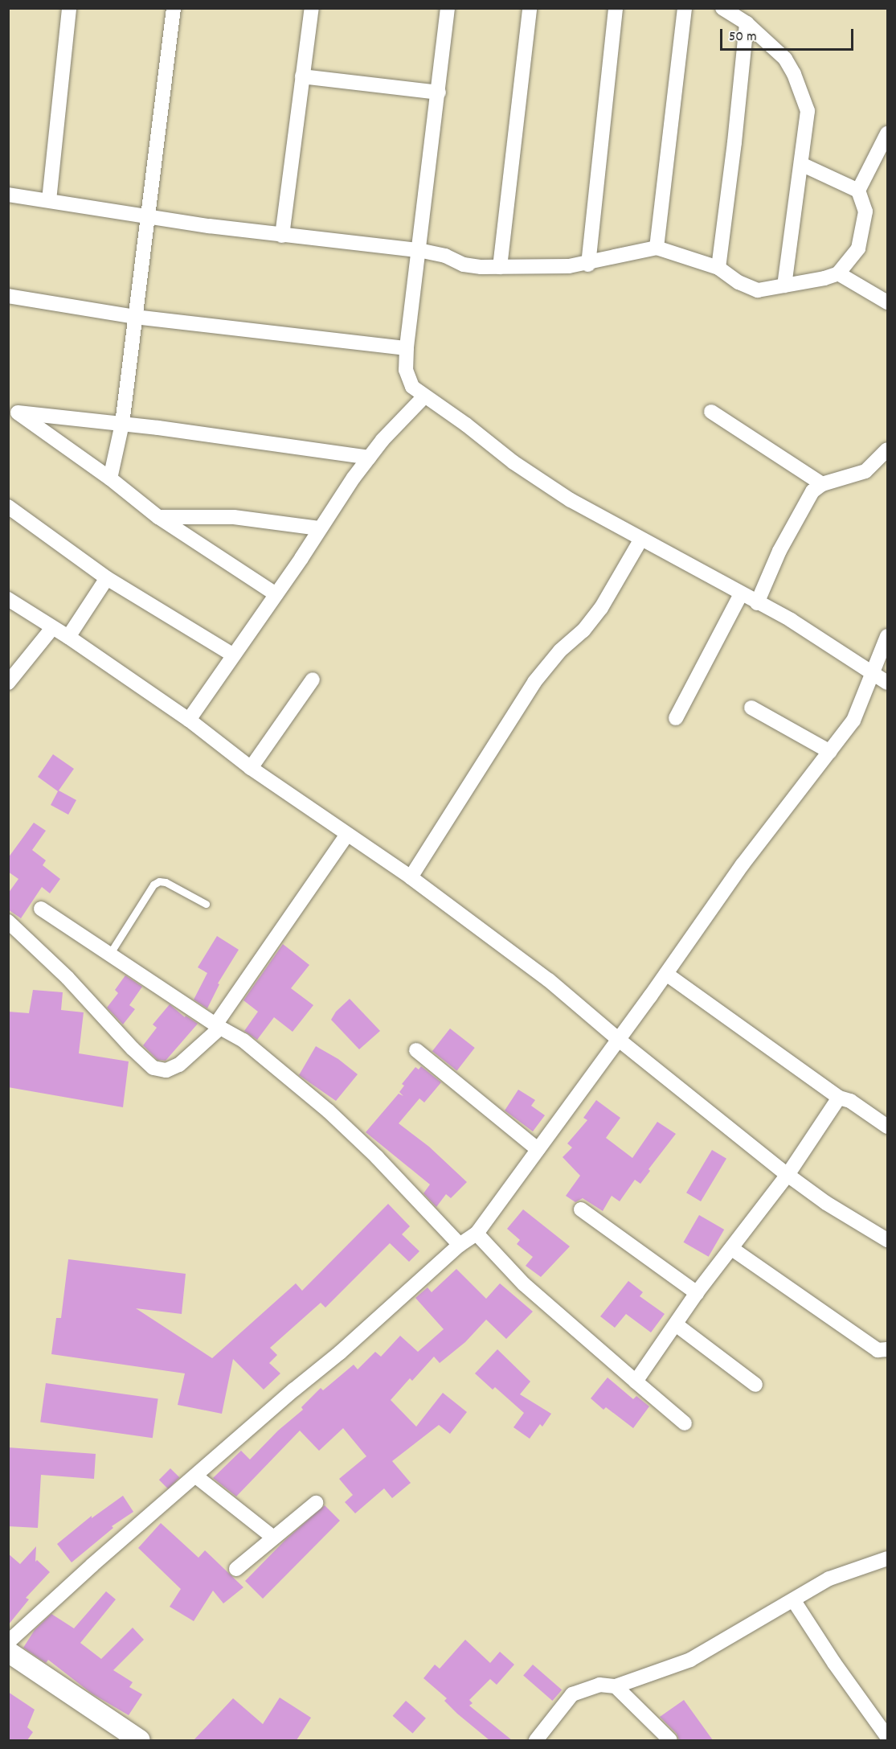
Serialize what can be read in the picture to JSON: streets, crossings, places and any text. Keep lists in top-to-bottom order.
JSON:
{
  "scale_bar": "50 m"
}
